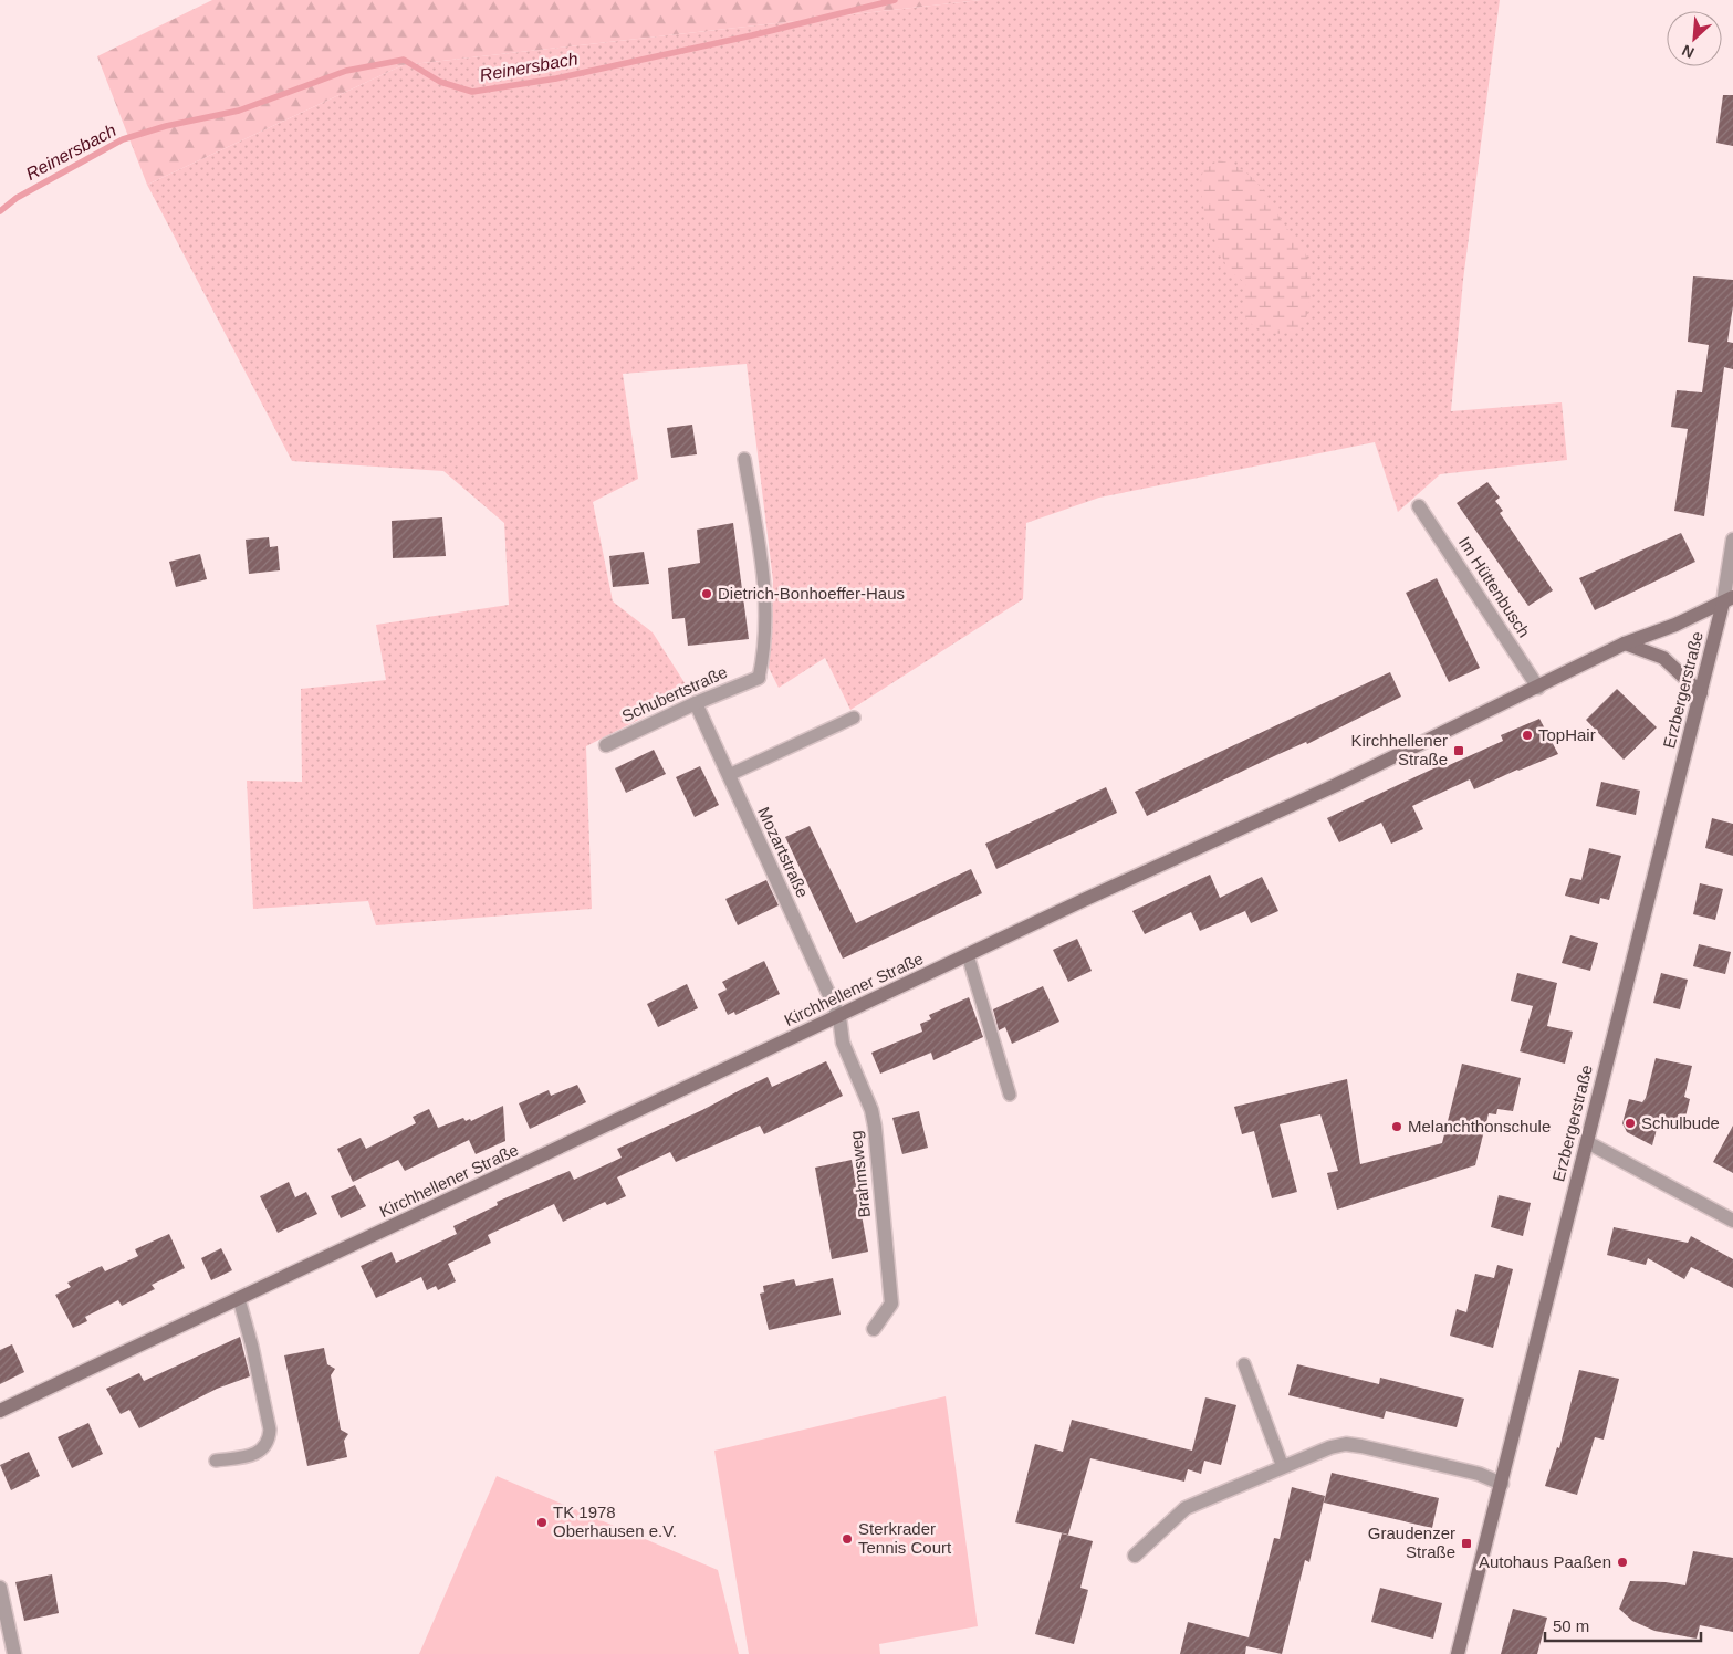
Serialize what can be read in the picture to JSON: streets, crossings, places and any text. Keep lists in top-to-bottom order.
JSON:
{
  "streets": {
    "main road": ["Erzbergerstraße", "Kirchhellener Straße"],
    "street": [
      "Im Hüttenbusch",
      "Schubertstraße",
      "Mozartstraße",
      "Brahmsweg"
    ]
  },
  "crossings": [
    ["Im Hüttenbusch", "Kirchhellener Straße"],
    ["Erzbergerstraße", "Kirchhellener Straße"],
    ["Schubertstraße", "Mozartstraße"],
    ["Mozartstraße", "Kirchhellener Straße"],
    ["Mozartstraße", "Brahmsweg"],
    ["Kirchhellener Straße", "Brahmsweg"]
  ],
  "water": ["Reinersbach"],
  "places": {
    "other": [
      "Dietrich-Bonhoeffer-Haus",
      "TopHair",
      "Schulbude",
      "Melanchthonschule",
      "TK 1978 Oberhausen e.V.",
      "Sterkrader Tennis Court",
      "Autohaus Paaßen"
    ],
    "transit": ["Kirchhellener Straße", "Graudenzer Straße"]
  },
  "scale_bar": "50 m",
  "north": "bottom left"
}
